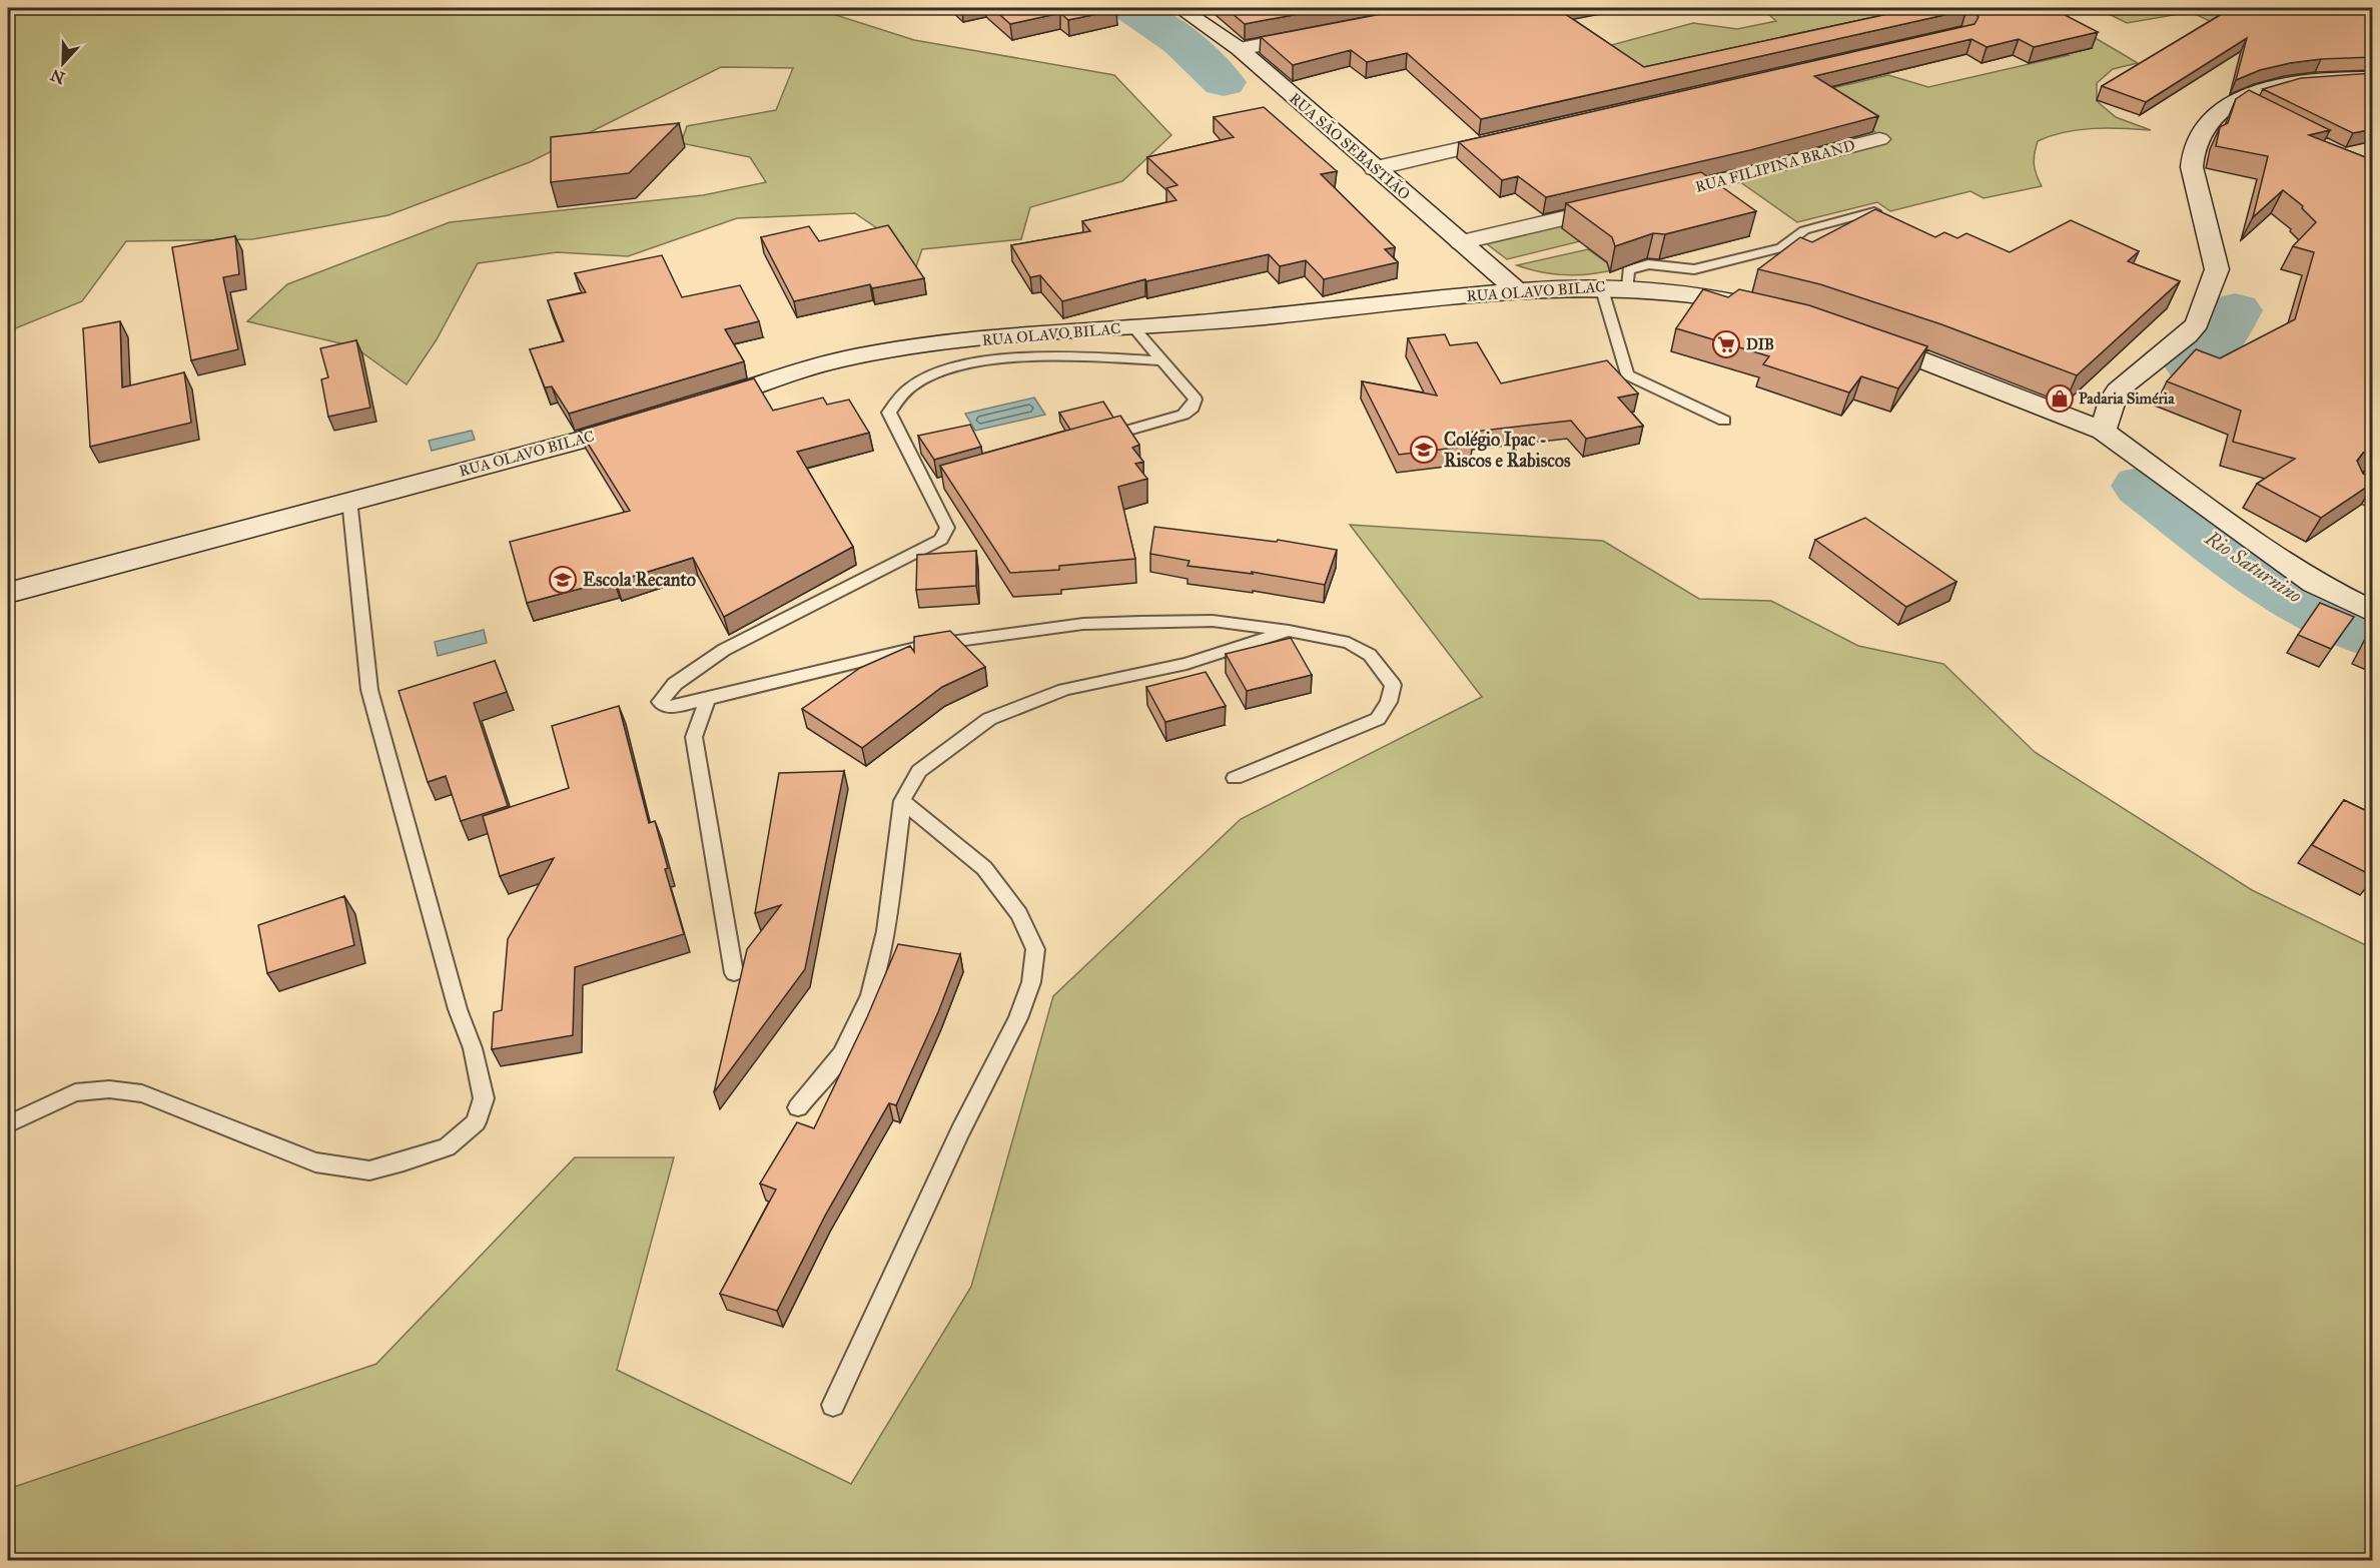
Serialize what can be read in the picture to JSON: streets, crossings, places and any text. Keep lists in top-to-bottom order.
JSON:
{
  "streets": {
    "street": ["RUA SÃO SEBASTIÃO", "RUA FILIPINA BRAND", "RUA OLAVO BILAC"]
  },
  "crossings": [
    ["RUA SÃO SEBASTIÃO", "RUA OLAVO BILAC"]
  ],
  "water": ["Rio Saturnino"],
  "places": {
    "supermarket": ["DIB"],
    "shop": ["Padaria Siméria"],
    "school or university": ["Colégio Ipac - Riscos e Rabiscos", "Escola Recanto"]
  },
  "north": "bottom"
}
